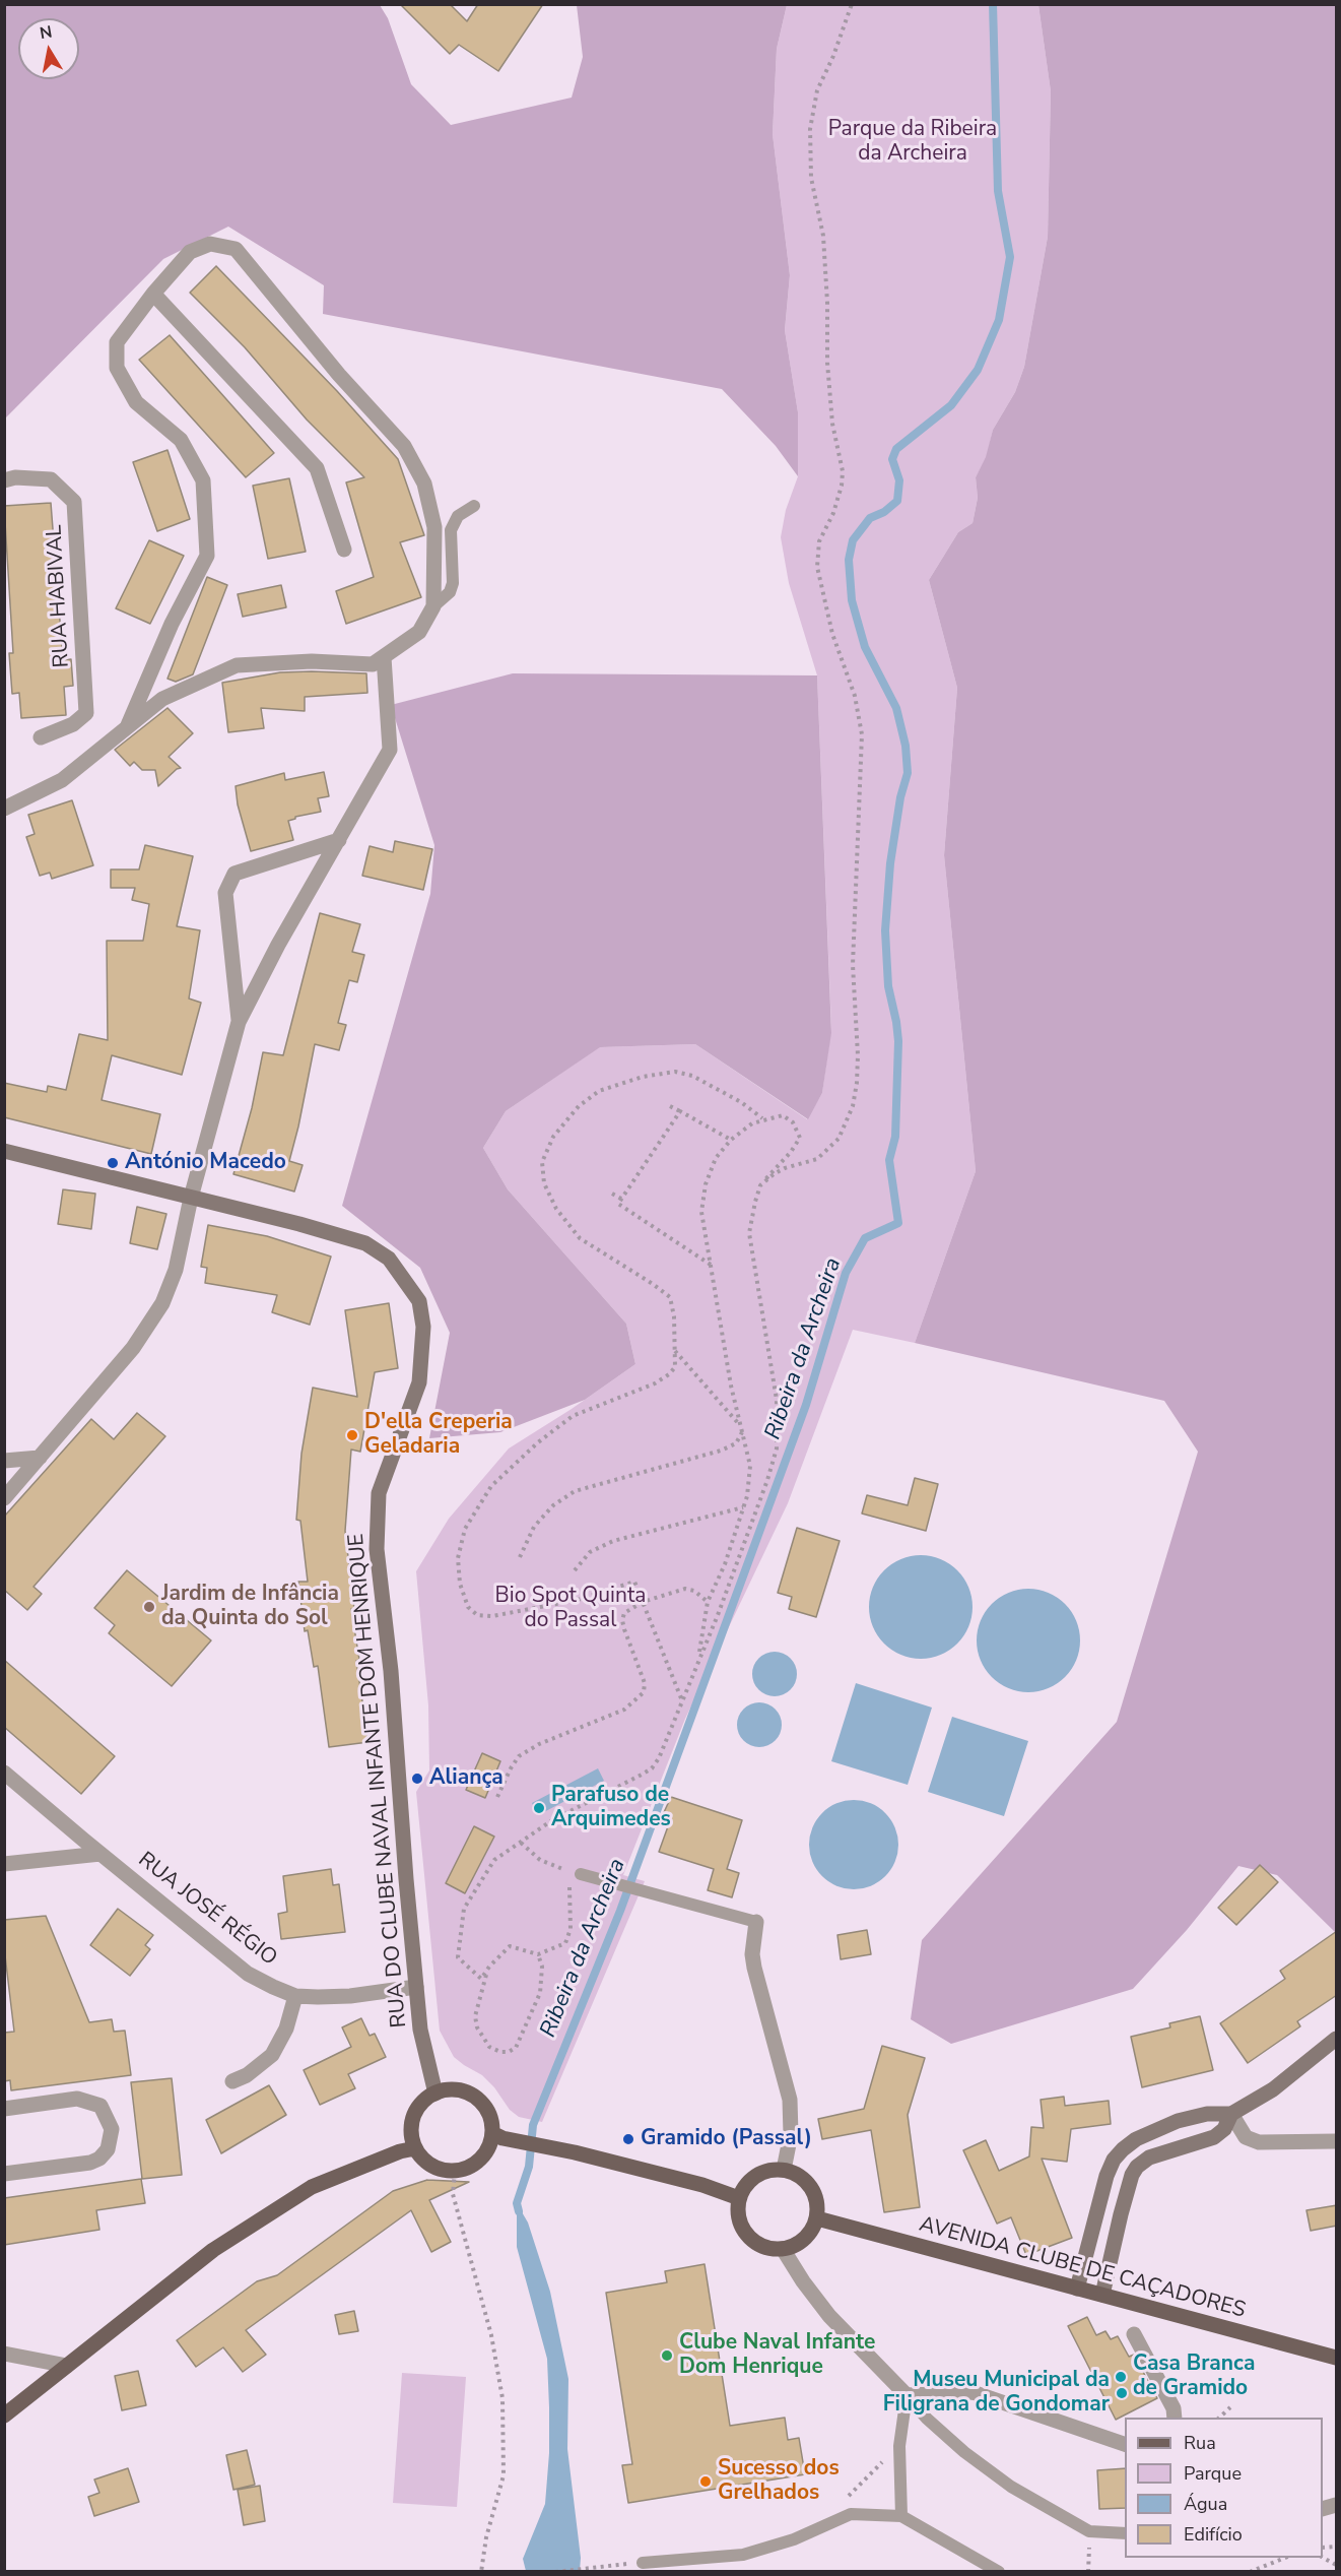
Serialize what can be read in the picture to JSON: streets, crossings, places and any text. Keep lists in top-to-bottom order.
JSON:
{
  "streets": {
    "main road": ["AVENIDA CLUBE DE CAÇADORES"],
    "street": ["RUA HABIVAL", "RUA DO CLUBE NAVAL INFANTE DOM HENRIQUE", "RUA JOSÉ RÉGIO"]
  },
  "crossings": [
    ["RUA DO CLUBE NAVAL INFANTE DOM HENRIQUE", "RUA JOSÉ RÉGIO"]
  ],
  "water": ["Ribeira da Archeira"],
  "parks": ["Parque da Ribeira da Archeira", "Bio Spot Quinta do Passal"],
  "places": [
    "António Macedo",
    "D'ella Creperia Geladaria",
    "Jardim de Infância da Quinta do Sol",
    "Aliança",
    "Parafuso de Arquimedes",
    "Gramido (Passal)",
    "Clube Naval Infante Dom Henrique",
    "Casa Branca de Gramido",
    "Museu Municipal da Filigrana de Gondomar",
    "Sucesso dos Grelhados"
  ],
  "legend": [
    "Rua",
    "Parque",
    "Água",
    "Edifício"
  ],
  "north": "top"
}
